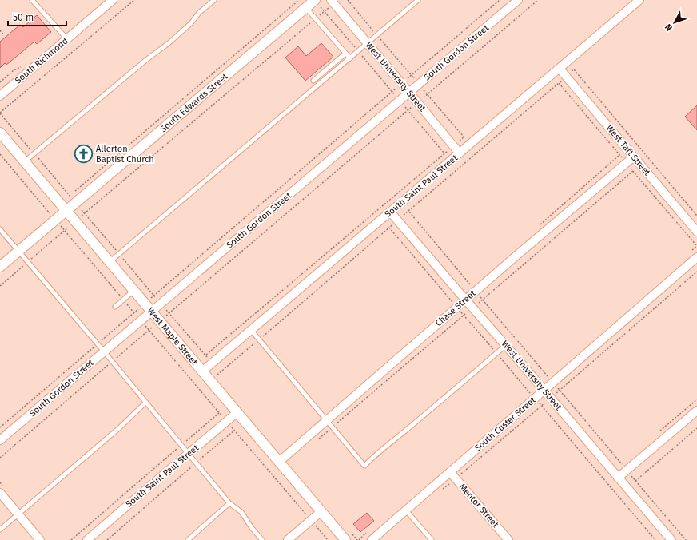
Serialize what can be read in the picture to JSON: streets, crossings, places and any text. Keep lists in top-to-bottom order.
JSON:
{
  "streets": {
    "street": [
      "South Gordon Street",
      "South Richmond",
      "West University Street",
      "South Edwards Street",
      "West Taft Street",
      "South Saint Paul Street",
      "Chase Street",
      "West Maple Street",
      "South Custer Street",
      "Mentor Street"
    ]
  },
  "crossings": [
    ["South Gordon Street", "West University Street"],
    ["South Gordon Street", "West Maple Street"],
    ["West University Street", "South Saint Paul Street"],
    ["West University Street", "Chase Street"],
    ["West University Street", "South Custer Street"],
    ["South Edwards Street", "West Maple Street"],
    ["West Taft Street", "South Saint Paul Street"],
    ["West Taft Street", "Chase Street"],
    ["South Saint Paul Street", "West Maple Street"],
    ["Chase Street", "West Maple Street"],
    ["South Custer Street", "Mentor Street"]
  ],
  "places": {
    "church": ["Allerton Baptist Church"]
  },
  "scale_bar": "50 m",
  "north": "bottom left"
}
